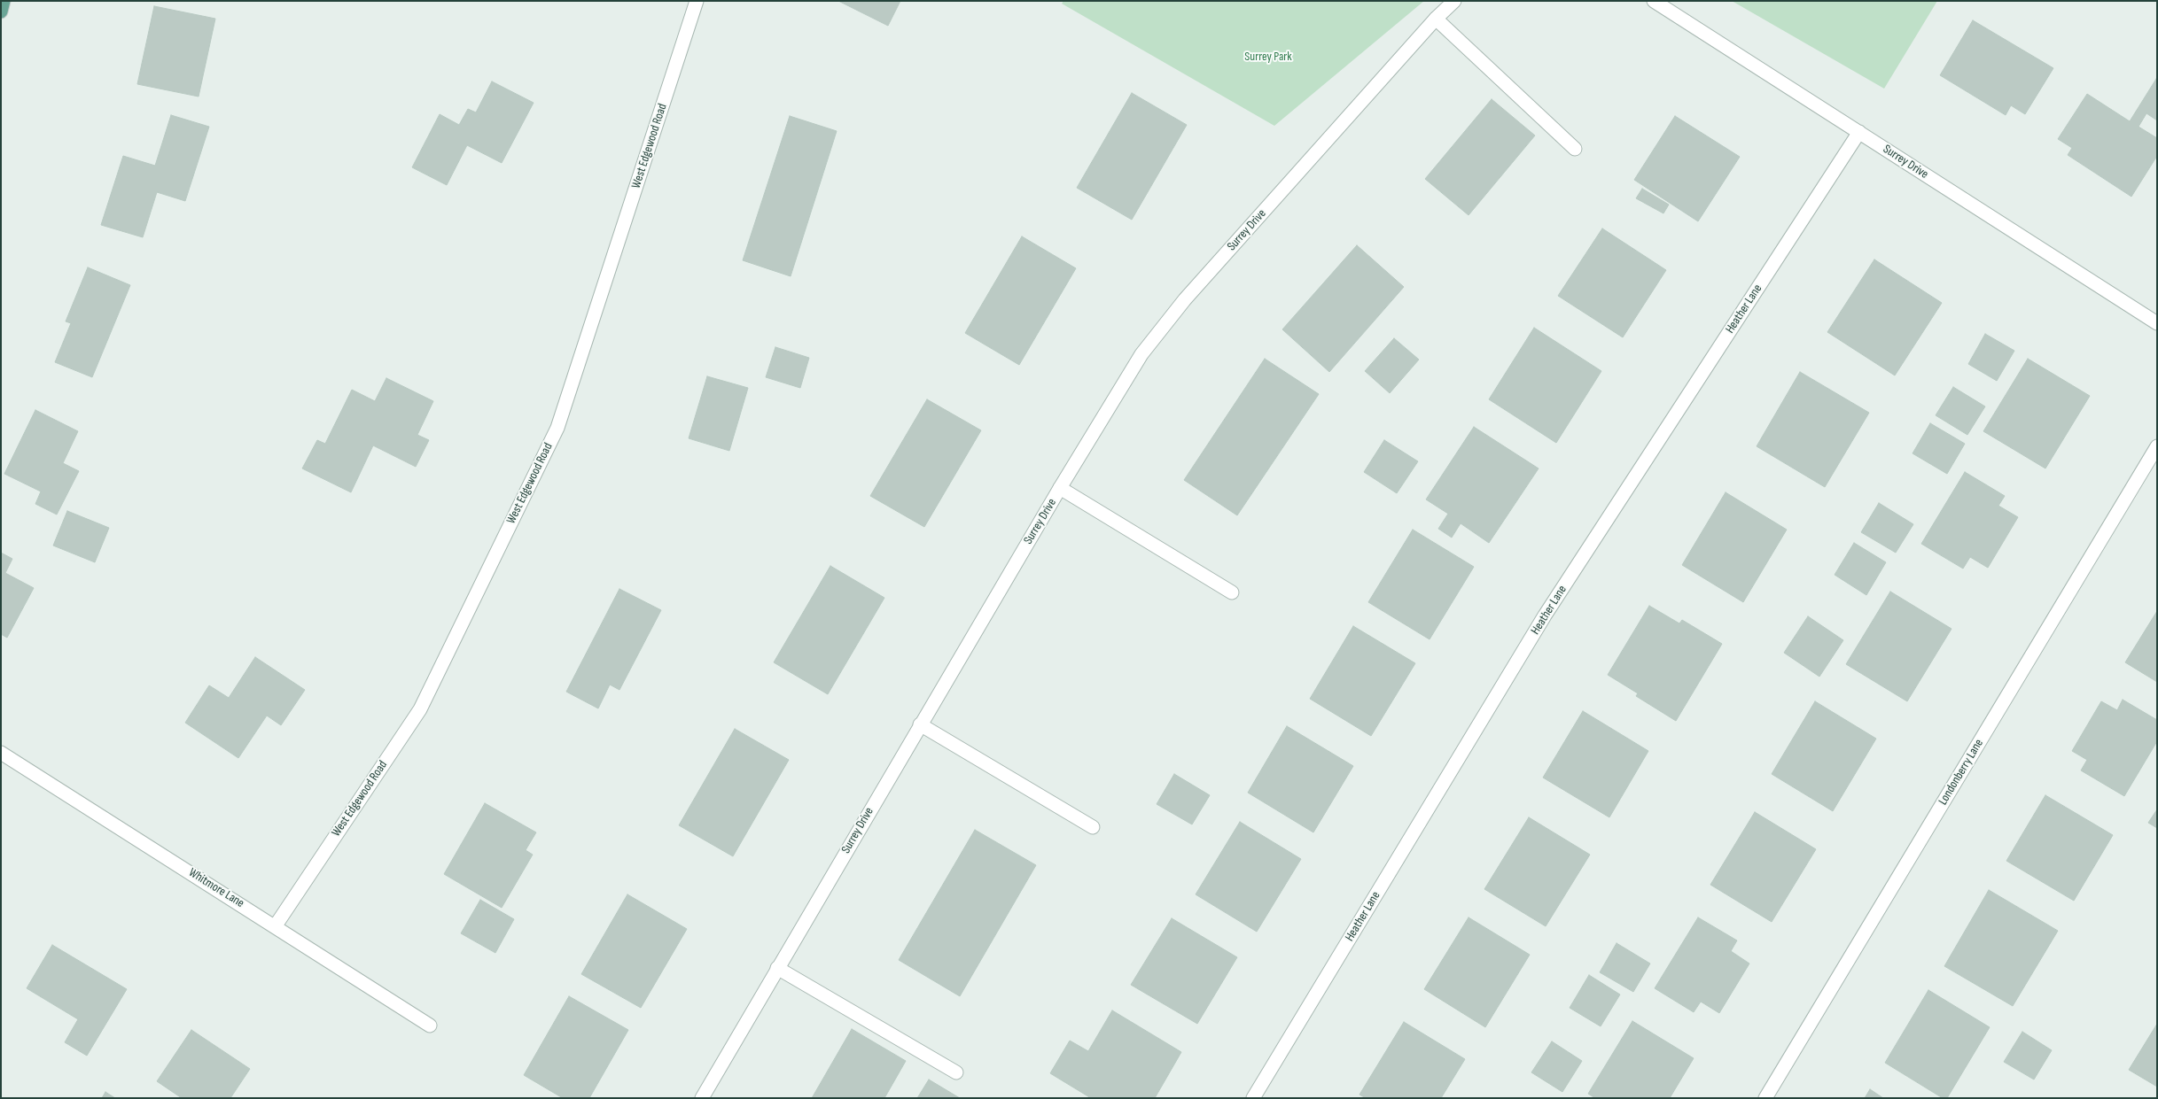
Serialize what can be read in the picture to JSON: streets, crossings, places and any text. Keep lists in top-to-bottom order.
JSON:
{
  "streets": {
    "street": [
      "West Edgewood Road",
      "Surrey Drive",
      "Heather Lane",
      "Londonberry Lane",
      "Whitmore Lane"
    ]
  },
  "crossings": [
    ["West Edgewood Road", "Whitmore Lane"],
    ["Surrey Drive", "Heather Lane"]
  ],
  "parks": ["Surrey Park"]
}
